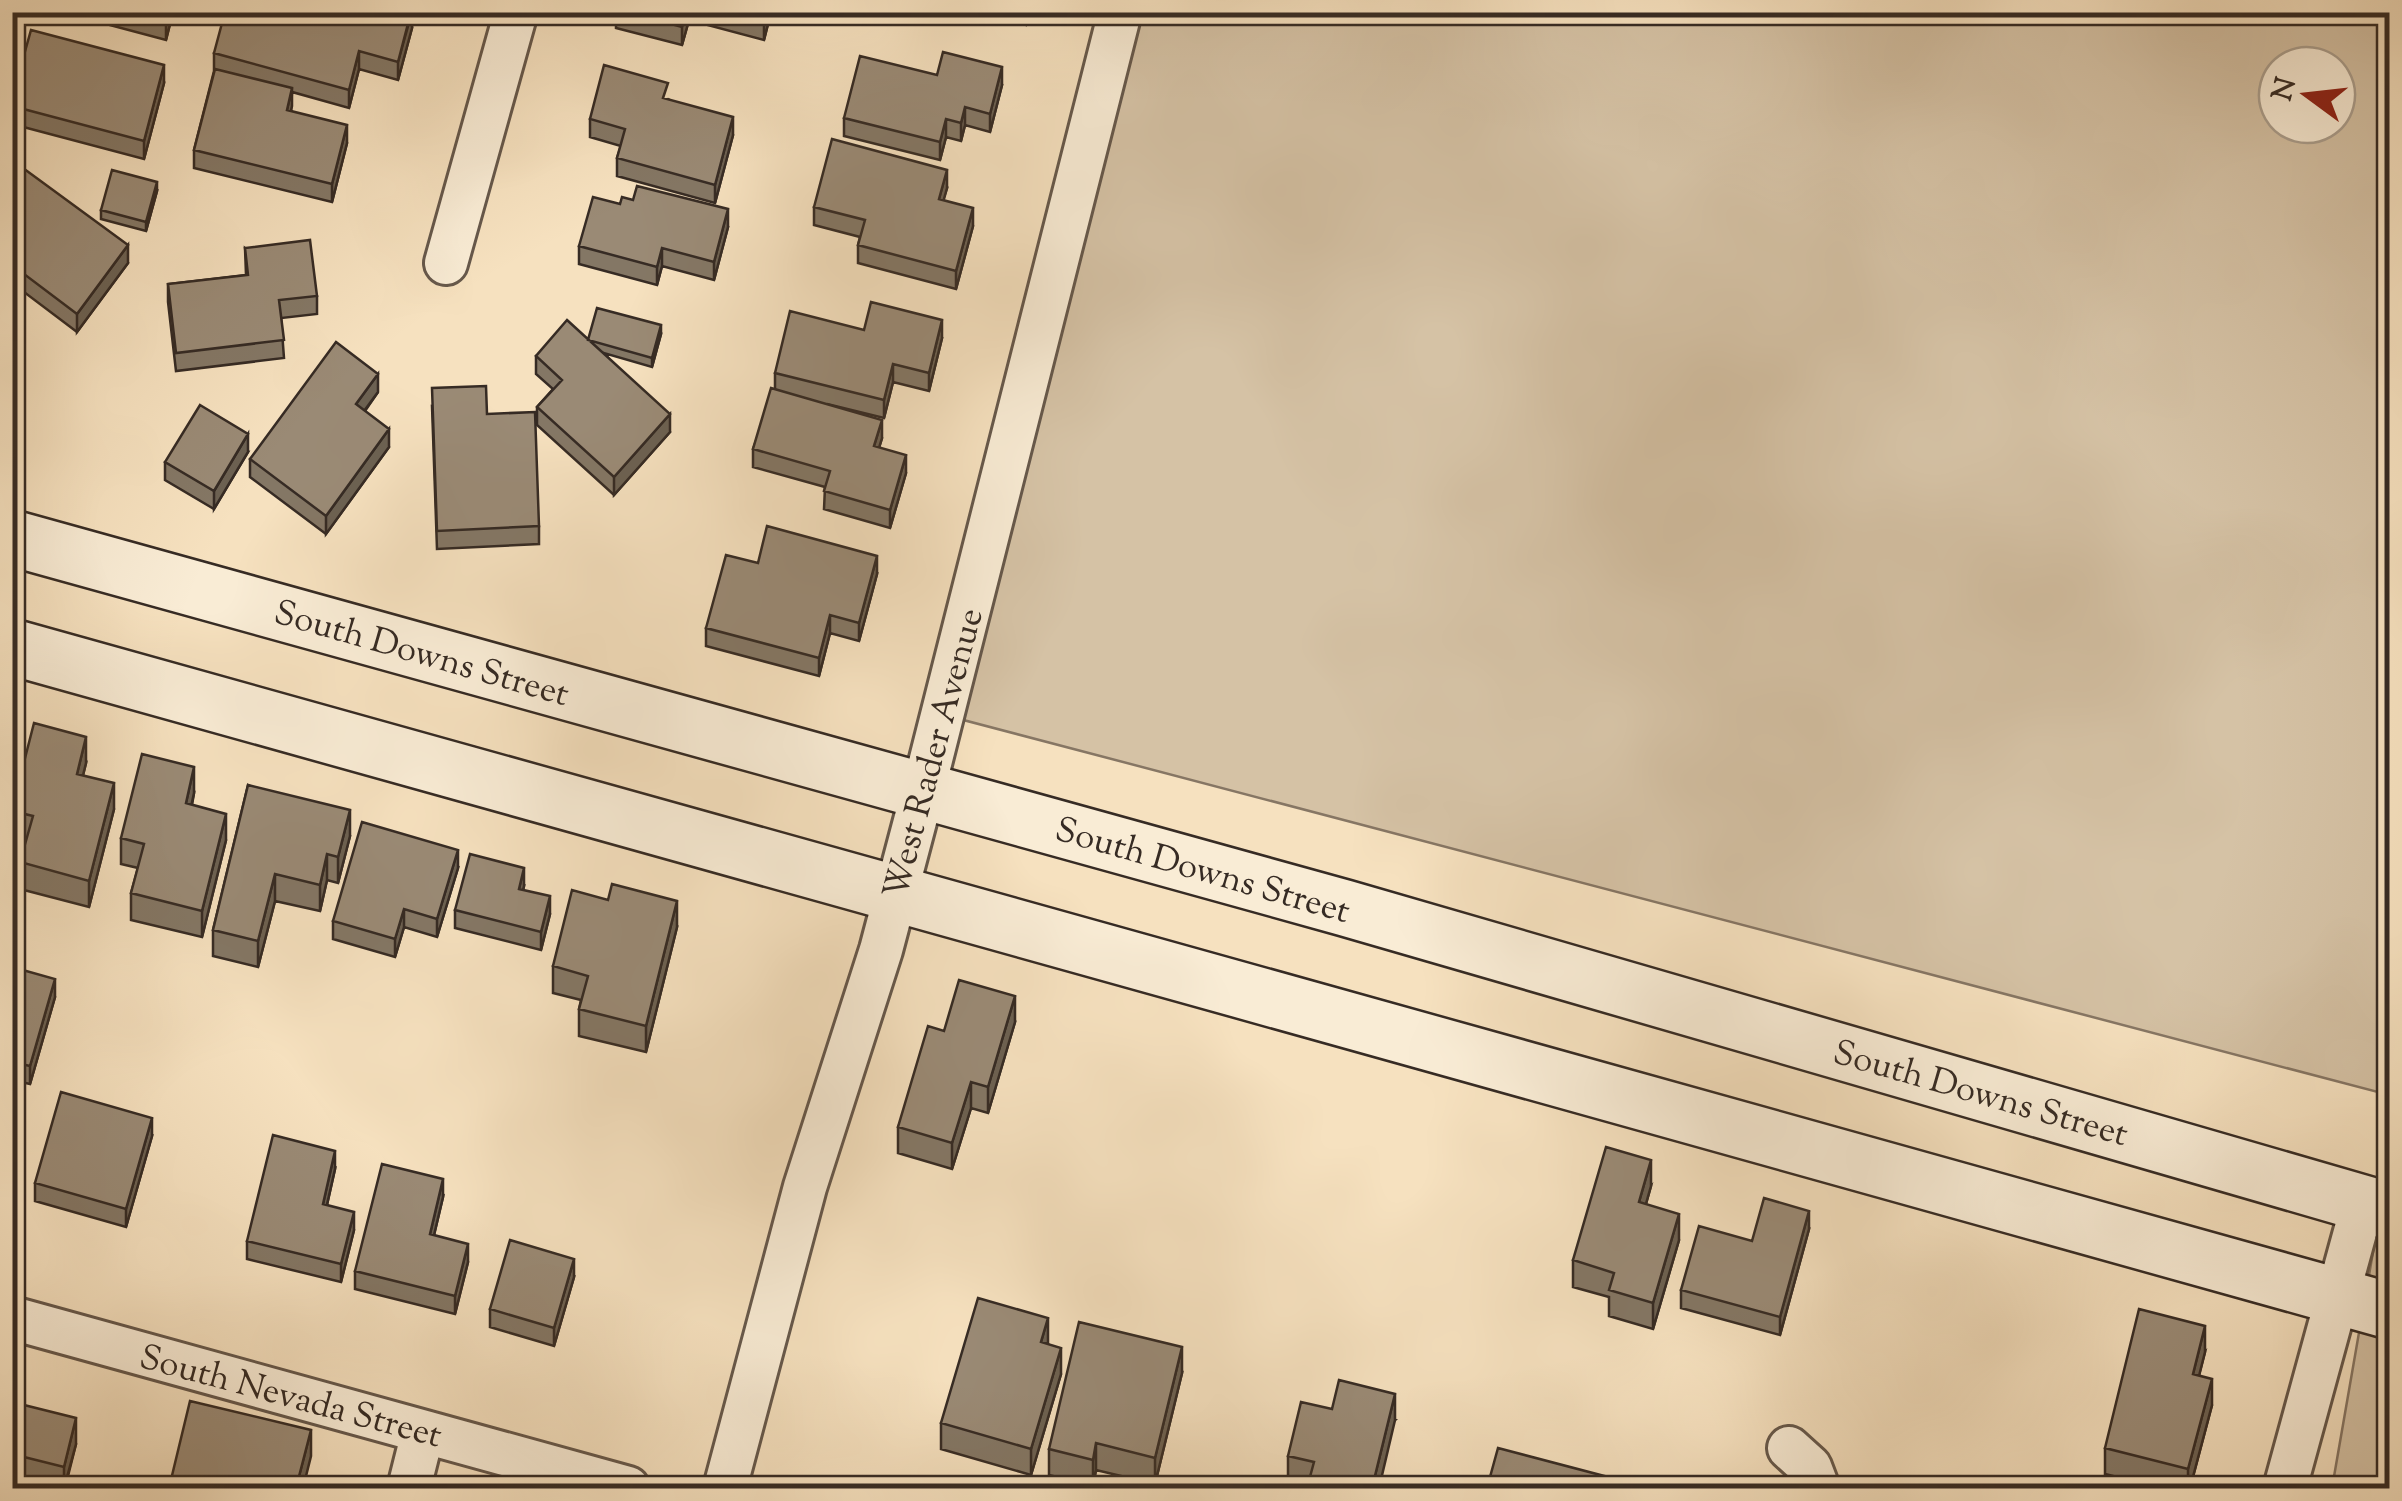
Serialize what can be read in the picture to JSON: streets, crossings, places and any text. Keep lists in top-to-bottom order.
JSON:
{
  "streets": {
    "main road": ["South Downs Street"],
    "street": ["West Rader Avenue", "South Nevada Street"]
  },
  "crossings": [
    ["South Downs Street", "West Rader Avenue"]
  ],
  "north": "left"
}
